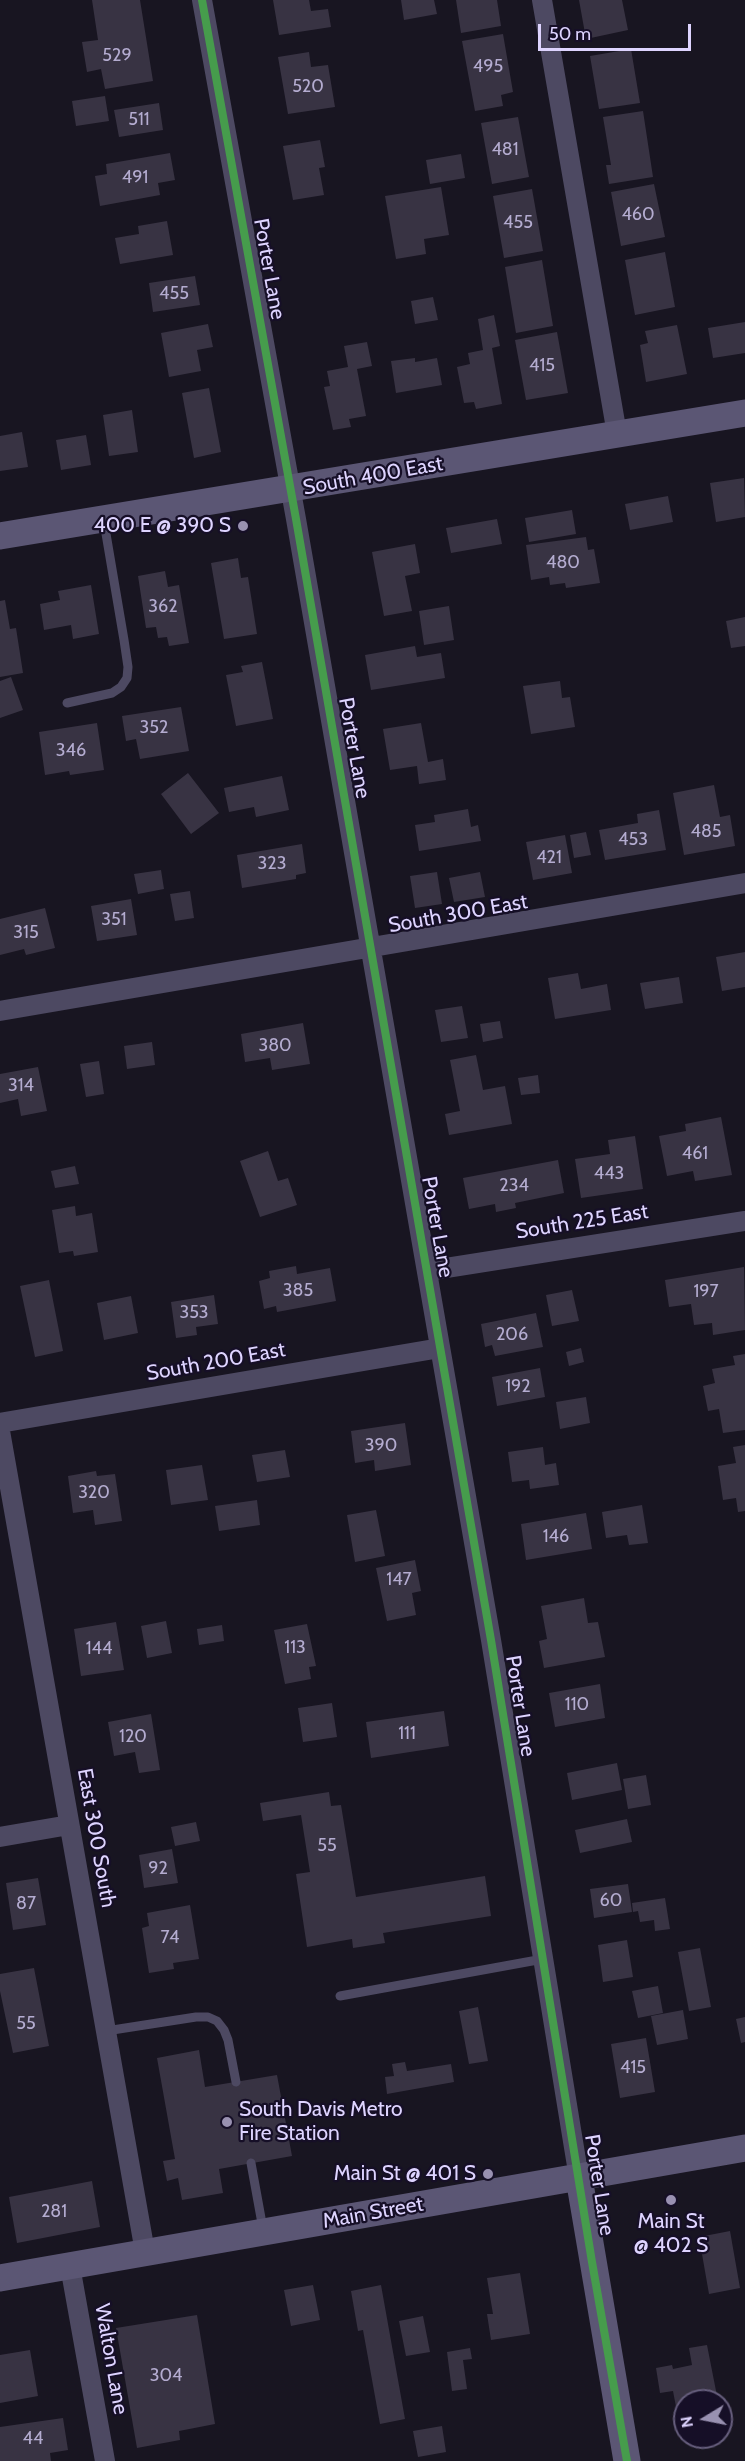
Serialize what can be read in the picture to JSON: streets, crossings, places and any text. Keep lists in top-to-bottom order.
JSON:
{
  "streets": {
    "street": [
      "Porter Lane",
      "South 400 East",
      "South 300 East",
      "South 225 East",
      "South 200 East",
      "East 300 South",
      "Main Street",
      "Walton Lane"
    ]
  },
  "crossings": [
    ["Porter Lane", "South 400 East"],
    ["Porter Lane", "South 300 East"],
    ["Porter Lane", "South 225 East"],
    ["Porter Lane", "South 200 East"],
    ["Porter Lane", "Main Street"],
    ["East 300 South", "Main Street"],
    ["Main Street", "Walton Lane"]
  ],
  "places": [
    "400 E @ 390 S",
    "South Davis Metro Fire Station",
    "Main St @ 401 S",
    "Main St @ 402 S"
  ],
  "house_numbers": [
    "529",
    "495",
    "520",
    "511",
    "481",
    "491",
    "460",
    "455",
    "455",
    "415",
    "480",
    "362",
    "352",
    "346",
    "485",
    "453",
    "421",
    "323",
    "351",
    "315",
    "380",
    "314",
    "461",
    "443",
    "234",
    "385",
    "197",
    "353",
    "206",
    "192",
    "390",
    "320",
    "146",
    "147",
    "113",
    "144",
    "110",
    "111",
    "120",
    "55",
    "92",
    "60",
    "87",
    "74",
    "55",
    "415",
    "281",
    "304",
    "44"
  ],
  "scale_bar": "50 m",
  "north": "left"
}
